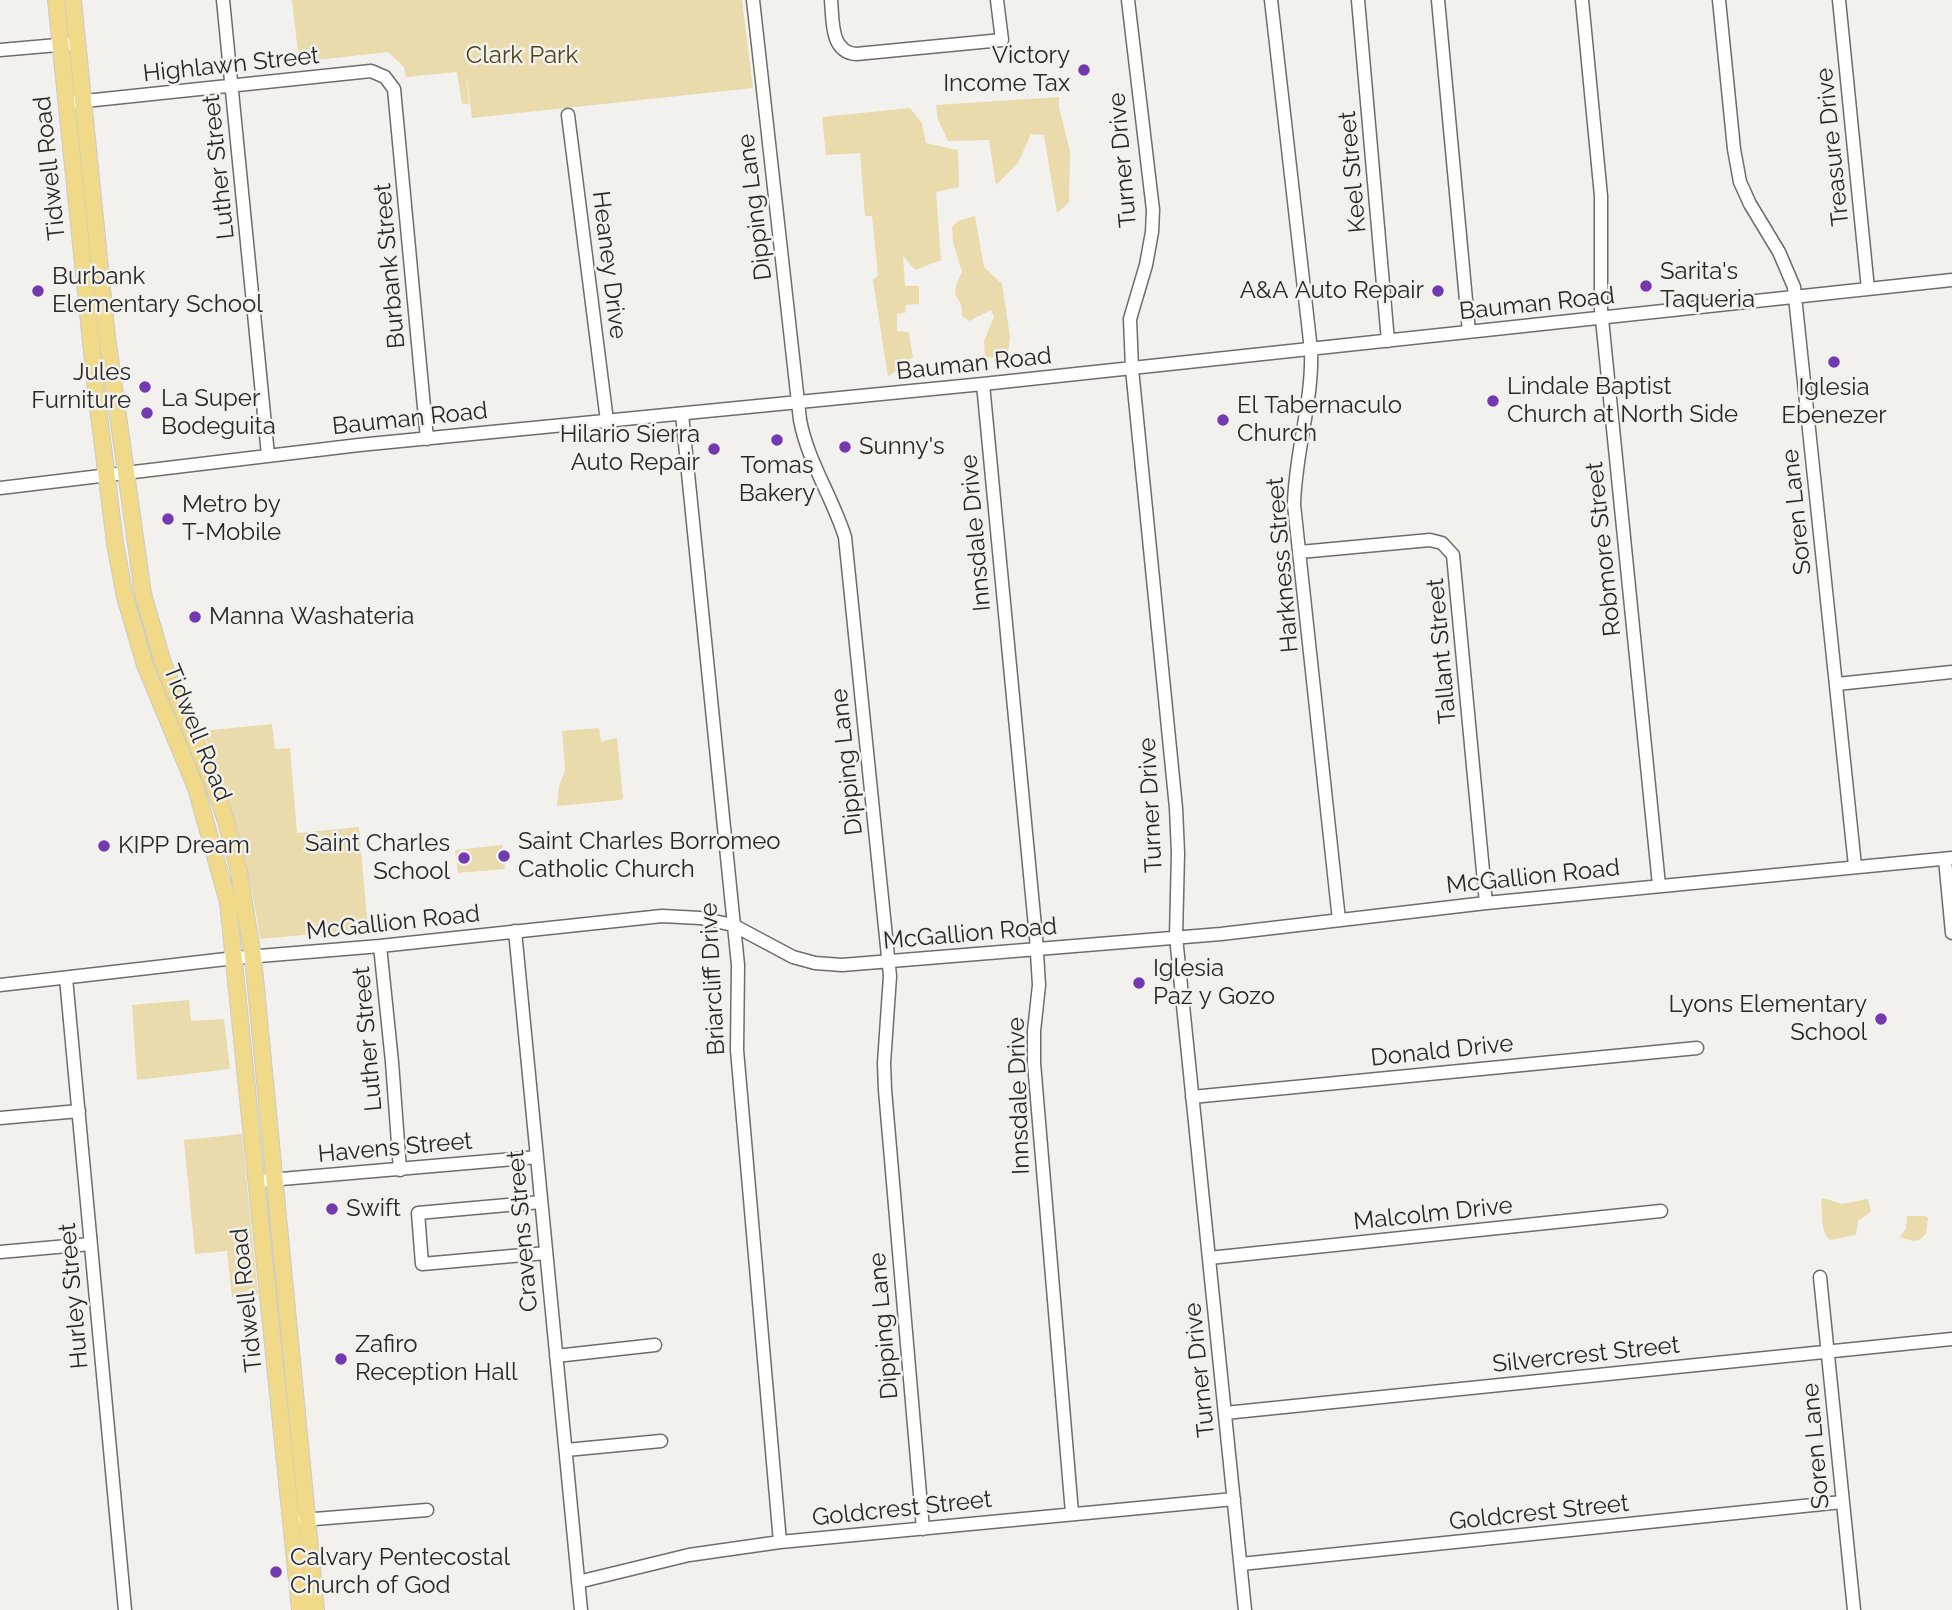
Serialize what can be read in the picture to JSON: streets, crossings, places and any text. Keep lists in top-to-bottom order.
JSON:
{
  "streets": {
    "main road": ["Tidwell Road"],
    "street": [
      "Highlawn Street",
      "Treasure Drive",
      "Turner Drive",
      "Luther Street",
      "Keel Street",
      "Dipping Lane",
      "Heaney Drive",
      "Burbank Street",
      "Bauman Road",
      "Soren Lane",
      "Innsdale Drive",
      "Robmore Street",
      "Harkness Street",
      "Tallant Street",
      "McGallion Road",
      "Briarcliff Drive",
      "Donald Drive",
      "Havens Street",
      "Malcolm Drive",
      "Cravens Street",
      "Hurley Street",
      "Silvercrest Street",
      "Goldcrest Street"
    ]
  },
  "crossings": [
    ["Highlawn Street", "Luther Street"],
    ["Highlawn Street", "Tidwell Road"],
    ["Highlawn Street", "Burbank Street"],
    ["Treasure Drive", "Bauman Road"],
    ["Turner Drive", "Bauman Road"],
    ["Turner Drive", "McGallion Road"],
    ["Turner Drive", "Donald Drive"],
    ["Turner Drive", "Malcolm Drive"],
    ["Turner Drive", "Silvercrest Street"],
    ["Turner Drive", "Goldcrest Street"],
    ["Luther Street", "Bauman Road"],
    ["Luther Street", "McGallion Road"],
    ["Luther Street", "Havens Street"],
    ["Tidwell Road", "Bauman Road"],
    ["Tidwell Road", "McGallion Road"],
    ["Tidwell Road", "Havens Street"],
    ["Keel Street", "Bauman Road"],
    ["Dipping Lane", "Bauman Road"],
    ["Dipping Lane", "McGallion Road"],
    ["Dipping Lane", "Goldcrest Street"],
    ["Heaney Drive", "Bauman Road"],
    ["Burbank Street", "Bauman Road"],
    ["Bauman Road", "Soren Lane"],
    ["Bauman Road", "Innsdale Drive"],
    ["Bauman Road", "Robmore Street"],
    ["Bauman Road", "Harkness Street"],
    ["Bauman Road", "Briarcliff Drive"],
    ["Soren Lane", "McGallion Road"],
    ["Soren Lane", "Silvercrest Street"],
    ["Soren Lane", "Goldcrest Street"],
    ["Innsdale Drive", "McGallion Road"],
    ["Innsdale Drive", "Goldcrest Street"],
    ["Robmore Street", "McGallion Road"],
    ["Harkness Street", "Tallant Street"],
    ["Harkness Street", "McGallion Road"],
    ["Tallant Street", "McGallion Road"],
    ["McGallion Road", "Briarcliff Drive"],
    ["McGallion Road", "Cravens Street"],
    ["McGallion Road", "Hurley Street"],
    ["Briarcliff Drive", "Goldcrest Street"],
    ["Havens Street", "Cravens Street"],
    ["Cravens Street", "Goldcrest Street"]
  ],
  "parks": ["Clark Park"],
  "places": [
    "Victory Income Tax",
    "Sarita's Taqueria",
    "Burbank Elementary School",
    "A&A Auto Repair",
    "Iglesia Ebenezer",
    "Jules Furniture",
    "Lindale Baptist Church at North Side",
    "La Super Bodeguita",
    "El Tabernaculo Church",
    "Tomas Bakery",
    "Sunny's",
    "Hilario Sierra Auto Repair",
    "Metro by T-Mobile",
    "Manna Washateria",
    "KIPP Dream",
    "Saint Charles Borromeo Catholic Church",
    "Saint Charles School",
    "Iglesia Paz y Gozo",
    "Lyons Elementary School",
    "Swift",
    "Zafiro Reception Hall",
    "Calvary Pentecostal Church of God"
  ]
}
